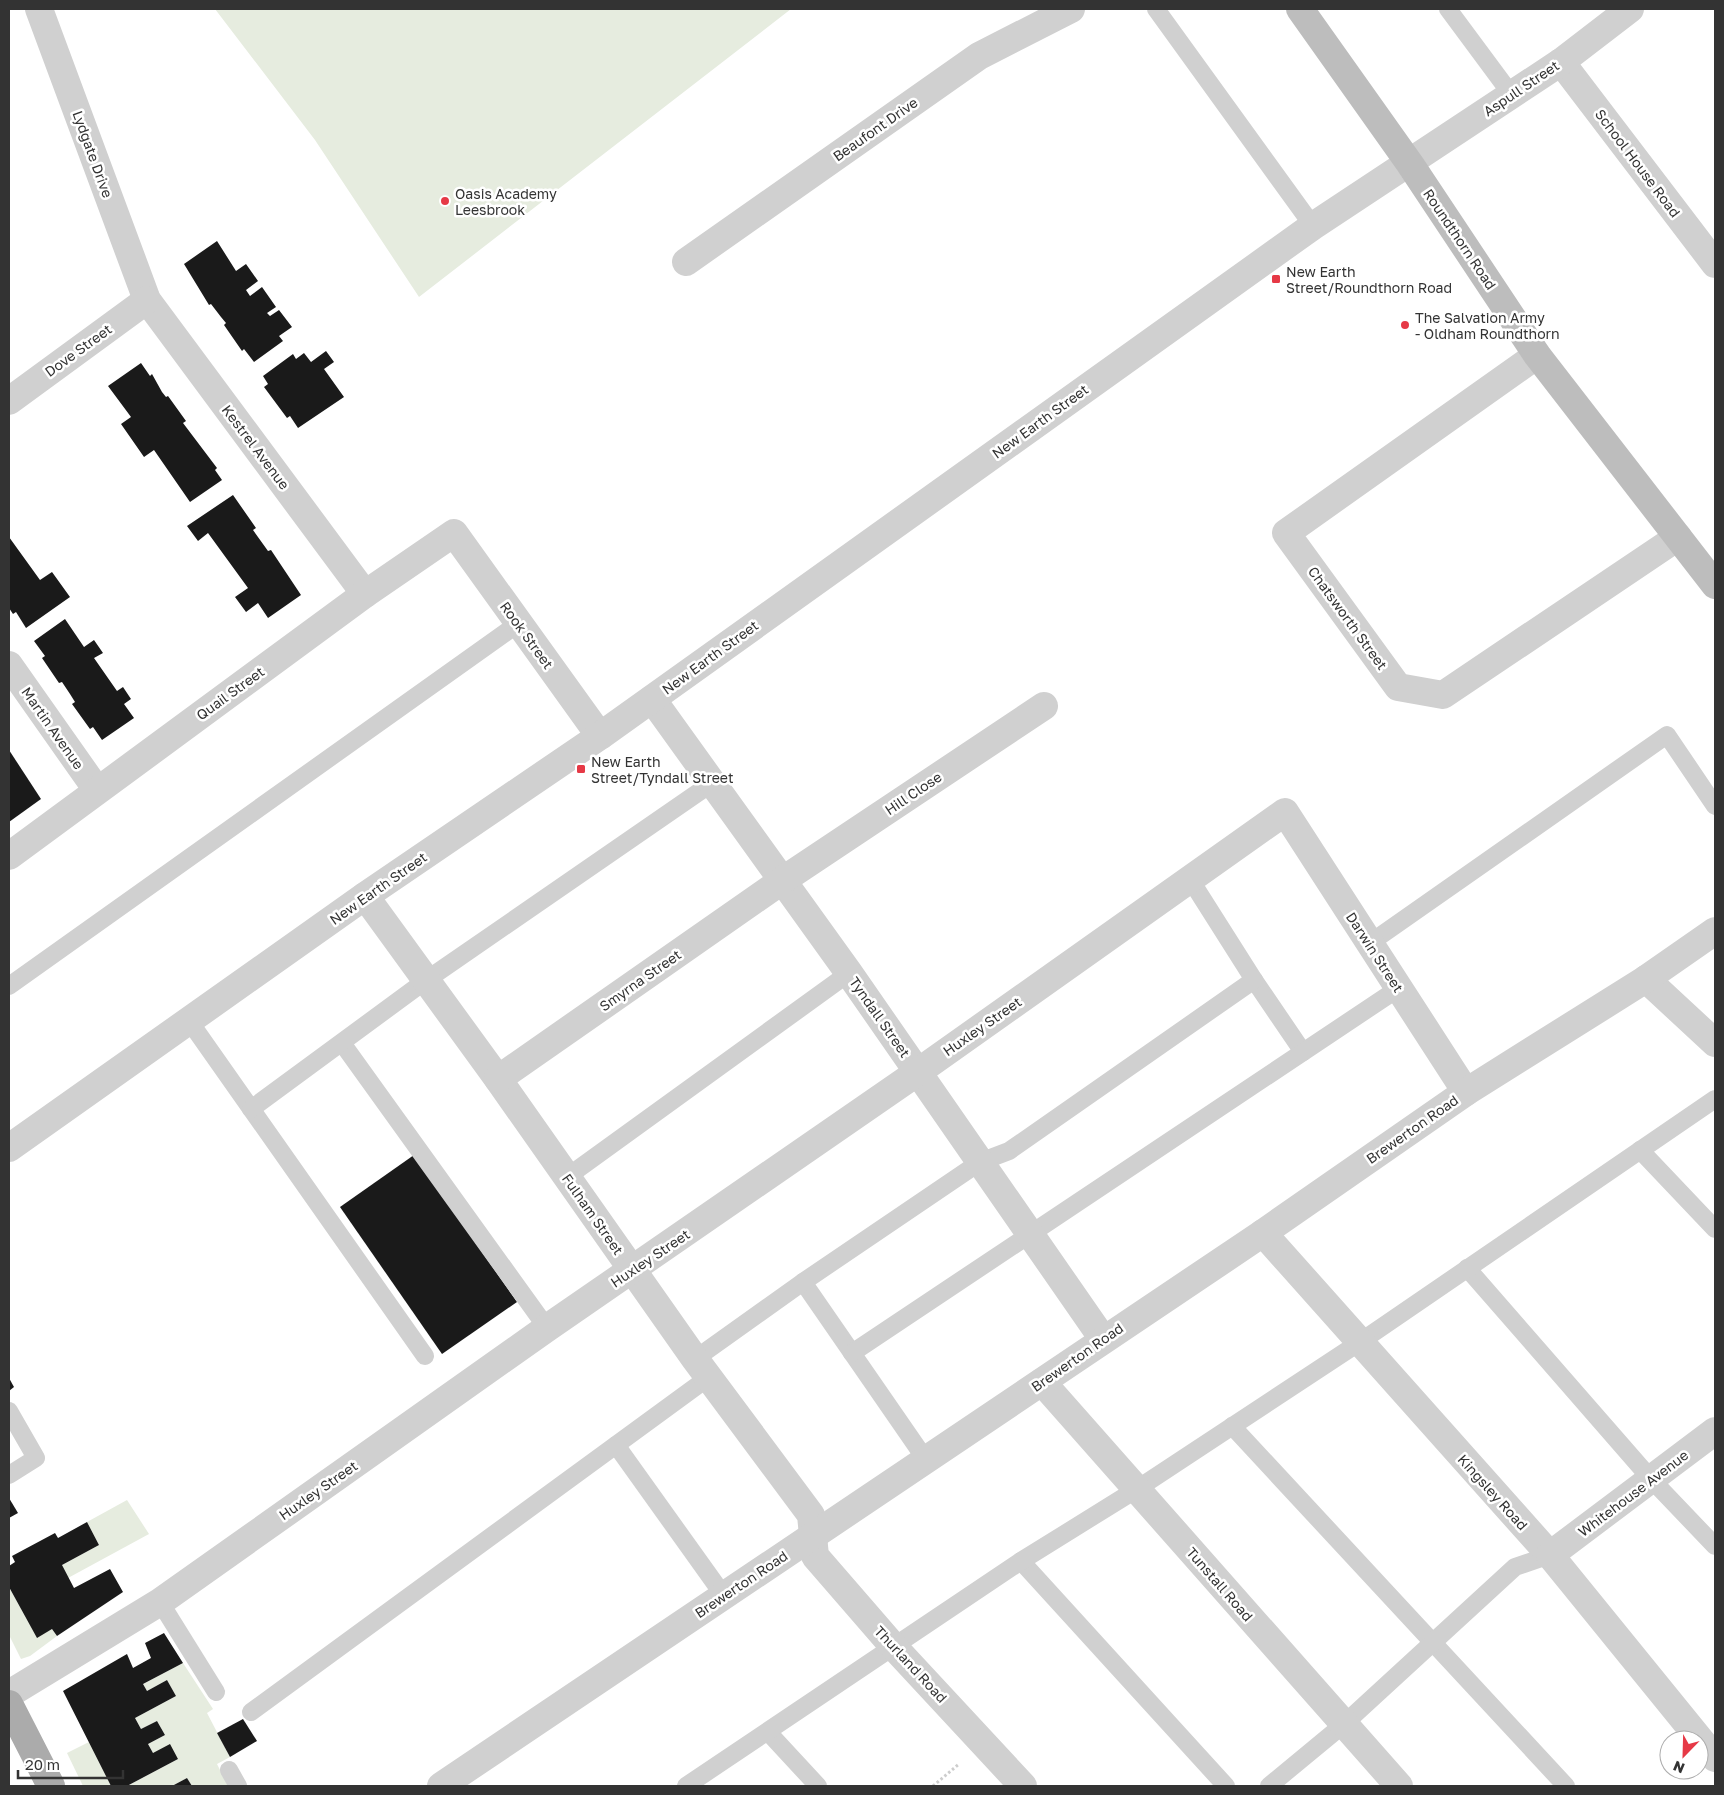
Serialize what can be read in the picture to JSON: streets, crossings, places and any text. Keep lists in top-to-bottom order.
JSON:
{
  "streets": {
    "street": [
      "Aspull Street",
      "Beaufont Drive",
      "Lydgate Drive",
      "School House Road",
      "Roundthorn Road",
      "Dove Street",
      "New Earth Street",
      "Kestrel Avenue",
      "Chatsworth Street",
      "Rook Street",
      "Quail Street",
      "Martin Avenue",
      "Hill Close",
      "Darwin Street",
      "Smyrna Street",
      "Tyndall Street",
      "Huxley Street",
      "Brewerton Road",
      "Fulham Street",
      "Kingsley Road",
      "Whitehouse Avenue",
      "Tunstall Road",
      "Thurland Road"
    ]
  },
  "crossings": [
    ["Aspull Street", "School House Road"],
    ["Aspull Street", "Roundthorn Road"],
    ["Aspull Street", "New Earth Street"],
    ["Lydgate Drive", "Dove Street"],
    ["Lydgate Drive", "Kestrel Avenue"],
    ["Roundthorn Road", "New Earth Street"],
    ["Roundthorn Road", "Chatsworth Street"],
    ["Dove Street", "Kestrel Avenue"],
    ["New Earth Street", "Rook Street"],
    ["New Earth Street", "Tyndall Street"],
    ["New Earth Street", "Fulham Street"],
    ["Kestrel Avenue", "Quail Street"],
    ["Rook Street", "Quail Street"],
    ["Quail Street", "Martin Avenue"],
    ["Hill Close", "Smyrna Street"],
    ["Hill Close", "Tyndall Street"],
    ["Darwin Street", "Huxley Street"],
    ["Darwin Street", "Brewerton Road"],
    ["Smyrna Street", "Tyndall Street"],
    ["Smyrna Street", "Fulham Street"],
    ["Tyndall Street", "Huxley Street"],
    ["Tyndall Street", "Brewerton Road"],
    ["Huxley Street", "Fulham Street"],
    ["Brewerton Road", "Fulham Street"],
    ["Brewerton Road", "Kingsley Road"],
    ["Brewerton Road", "Tunstall Road"],
    ["Brewerton Road", "Thurland Road"],
    ["Fulham Street", "Thurland Road"],
    ["Kingsley Road", "Whitehouse Avenue"]
  ],
  "places": {
    "other": ["Oasis Academy Leesbrook", "The Salvation Army - Oldham Roundthorn"],
    "transit": ["New Earth Street/Roundthorn Road", "New Earth Street/Tyndall Street"]
  },
  "scale_bar": "20 m",
  "north": "bottom left"
}
